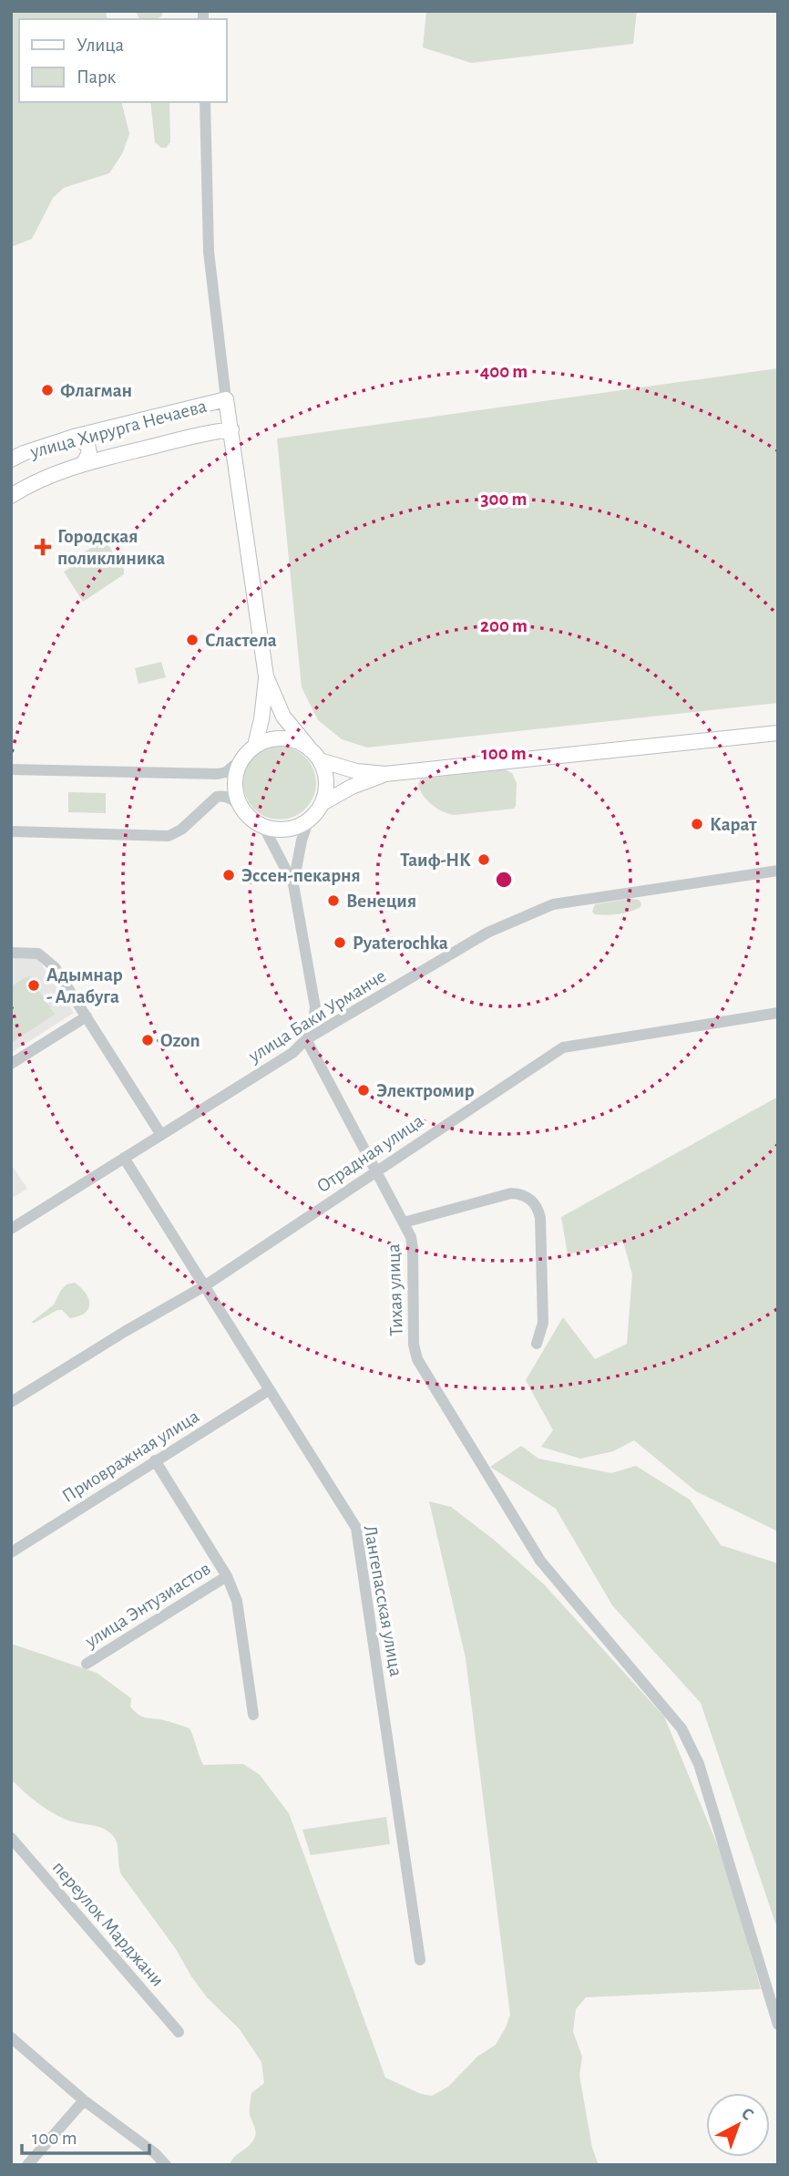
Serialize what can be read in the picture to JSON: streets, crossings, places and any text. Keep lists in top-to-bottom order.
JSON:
{
  "streets": {
    "main road": ["улица Хирурга Нечаева"],
    "street": [
      "улица Баки Урманче",
      "Отрадная улица",
      "Тихая улица",
      "Приовражная улица",
      "Лангепасская улица",
      "улица Энтузиастов",
      "переулок Марджани"
    ]
  },
  "crossings": [
    ["улица Баки Урманче", "Тихая улица"],
    ["улица Баки Урманче", "Лангепасская улица"],
    ["Отрадная улица", "Тихая улица"],
    ["Отрадная улица", "Лангепасская улица"],
    ["Приовражная улица", "Лангепасская улица"],
    ["Приовражная улица", "улица Энтузиастов"]
  ],
  "places": {
    "other": [
      "Флагман",
      "Сластела",
      "Карат",
      "Таиф-НК",
      "Эссен-пекарня",
      "Венеция",
      "Pyaterochka",
      "Адымнар - Алабуга",
      "Ozon",
      "Электромир"
    ],
    "health": ["Городская поликлиника"]
  },
  "legend": ["Улица", "Парк"],
  "scale_bar": "100 m",
  "north": "top right",
  "rings": [
    "400 m",
    "300 m",
    "200 m",
    "100 m"
  ]
}
